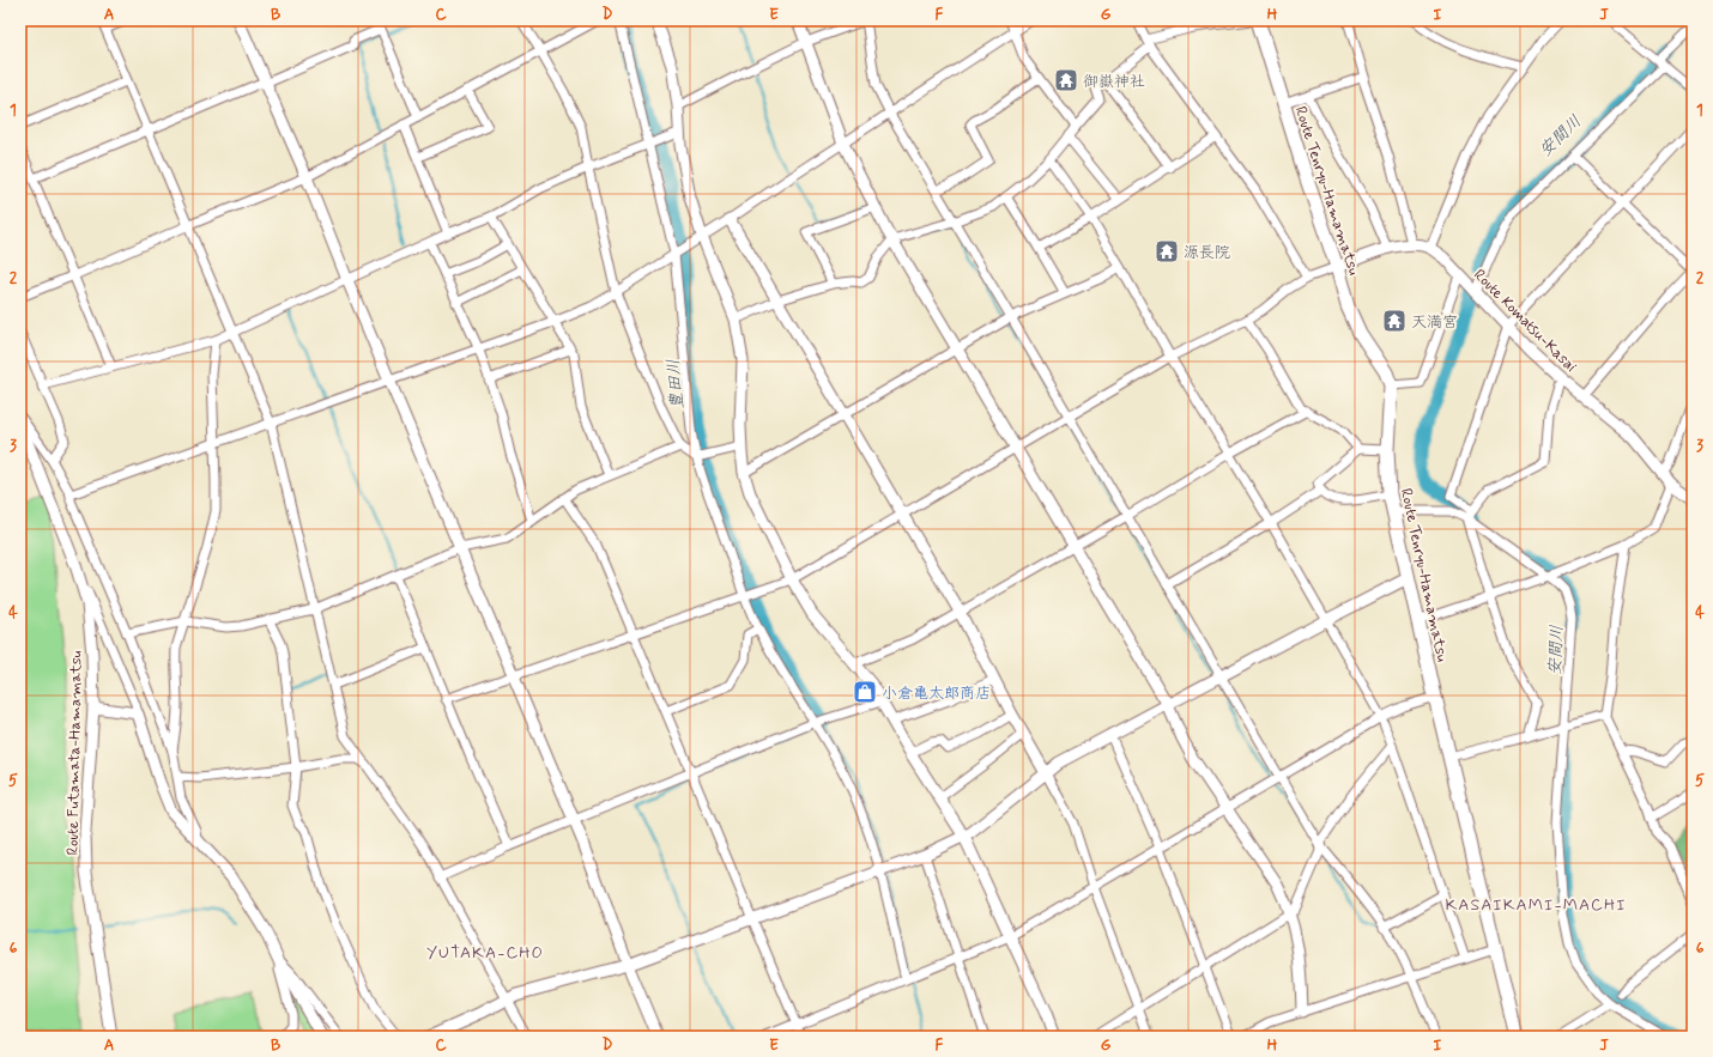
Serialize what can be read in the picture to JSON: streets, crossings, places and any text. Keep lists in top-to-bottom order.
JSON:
{
  "streets": {
    "main road": ["Route Tenryu-Hamamatsu"],
    "street": ["Route Komatsu-Kasai", "Route Futamata-Hamamatsu"]
  },
  "crossings": [
    ["Route Tenryu-Hamamatsu", "Route Komatsu-Kasai"]
  ],
  "districts": ["KASAIKAMI-MACHI", "YUTAKA-CHO"],
  "water": ["安間川", "豊田川"],
  "places": {
    "temple": ["御嶽神社", "源長院", "天満宮"],
    "shop": ["小倉亀太郎商店"]
  },
  "grid": {
    "columns": [
      "A",
      "B",
      "C",
      "D",
      "E",
      "F",
      "G",
      "H",
      "I",
      "J"
    ],
    "rows": [
      "1",
      "2",
      "3",
      "4",
      "5",
      "6"
    ]
  }
}
